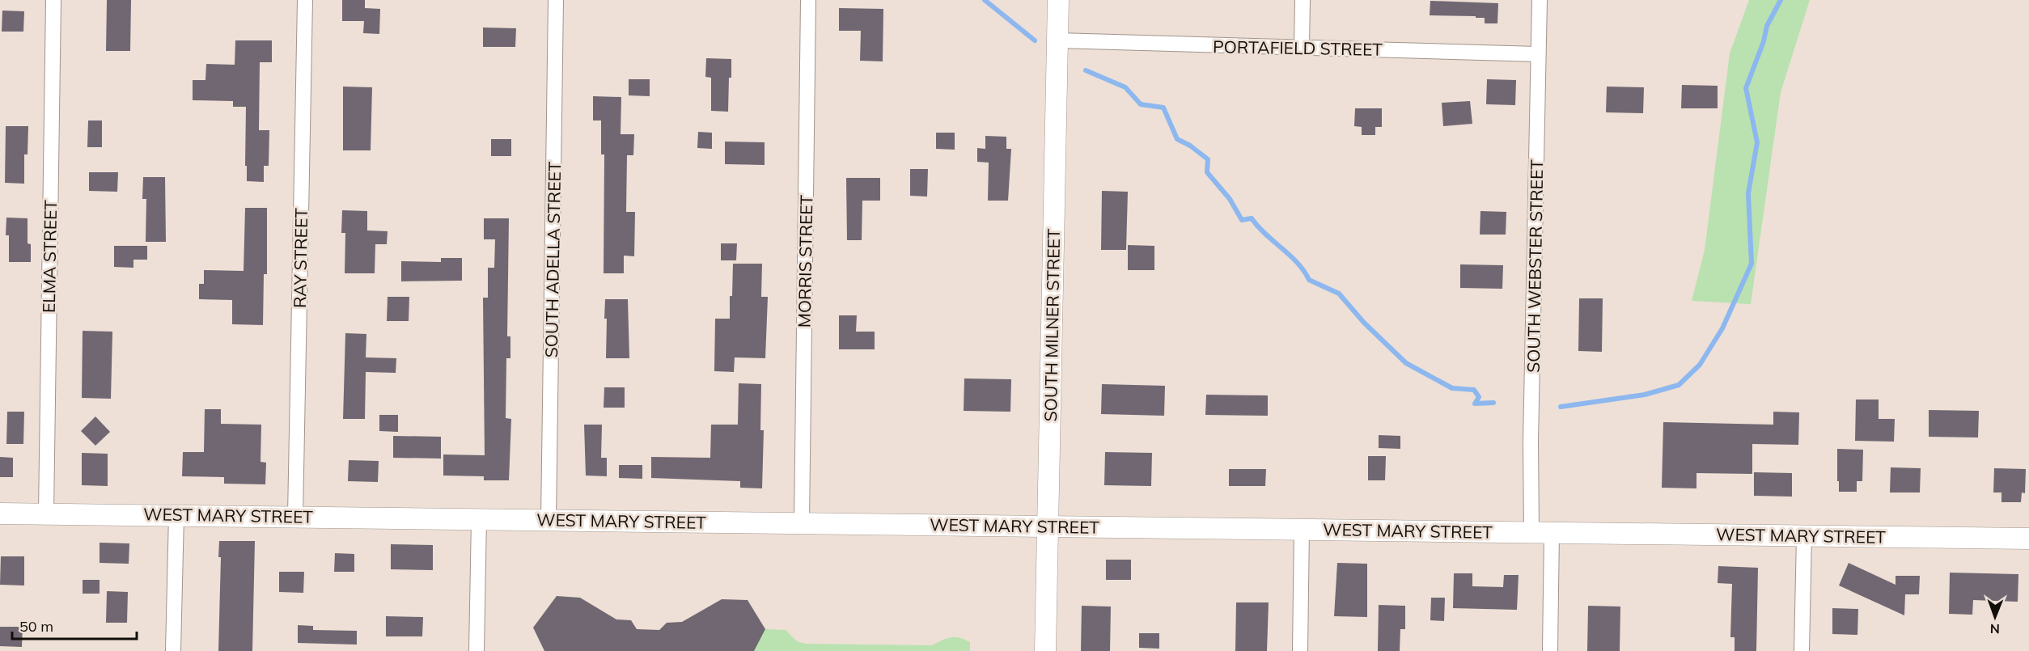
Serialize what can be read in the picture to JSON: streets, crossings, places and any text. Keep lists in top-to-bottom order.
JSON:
{
  "streets": {
    "main road": ["SOUTH MILNER STREET", "WEST MARY STREET"],
    "street": [
      "PORTAFIELD STREET",
      "ELMA STREET",
      "RAY STREET",
      "SOUTH ADELLA STREET",
      "MORRIS STREET",
      "SOUTH WEBSTER STREET"
    ]
  },
  "crossings": [
    ["PORTAFIELD STREET", "SOUTH WEBSTER STREET"],
    ["PORTAFIELD STREET", "SOUTH MILNER STREET"],
    ["ELMA STREET", "WEST MARY STREET"],
    ["RAY STREET", "WEST MARY STREET"],
    ["SOUTH ADELLA STREET", "WEST MARY STREET"],
    ["MORRIS STREET", "WEST MARY STREET"],
    ["SOUTH WEBSTER STREET", "WEST MARY STREET"],
    ["SOUTH MILNER STREET", "WEST MARY STREET"]
  ],
  "scale_bar": "50 m",
  "north": "bottom"
}
